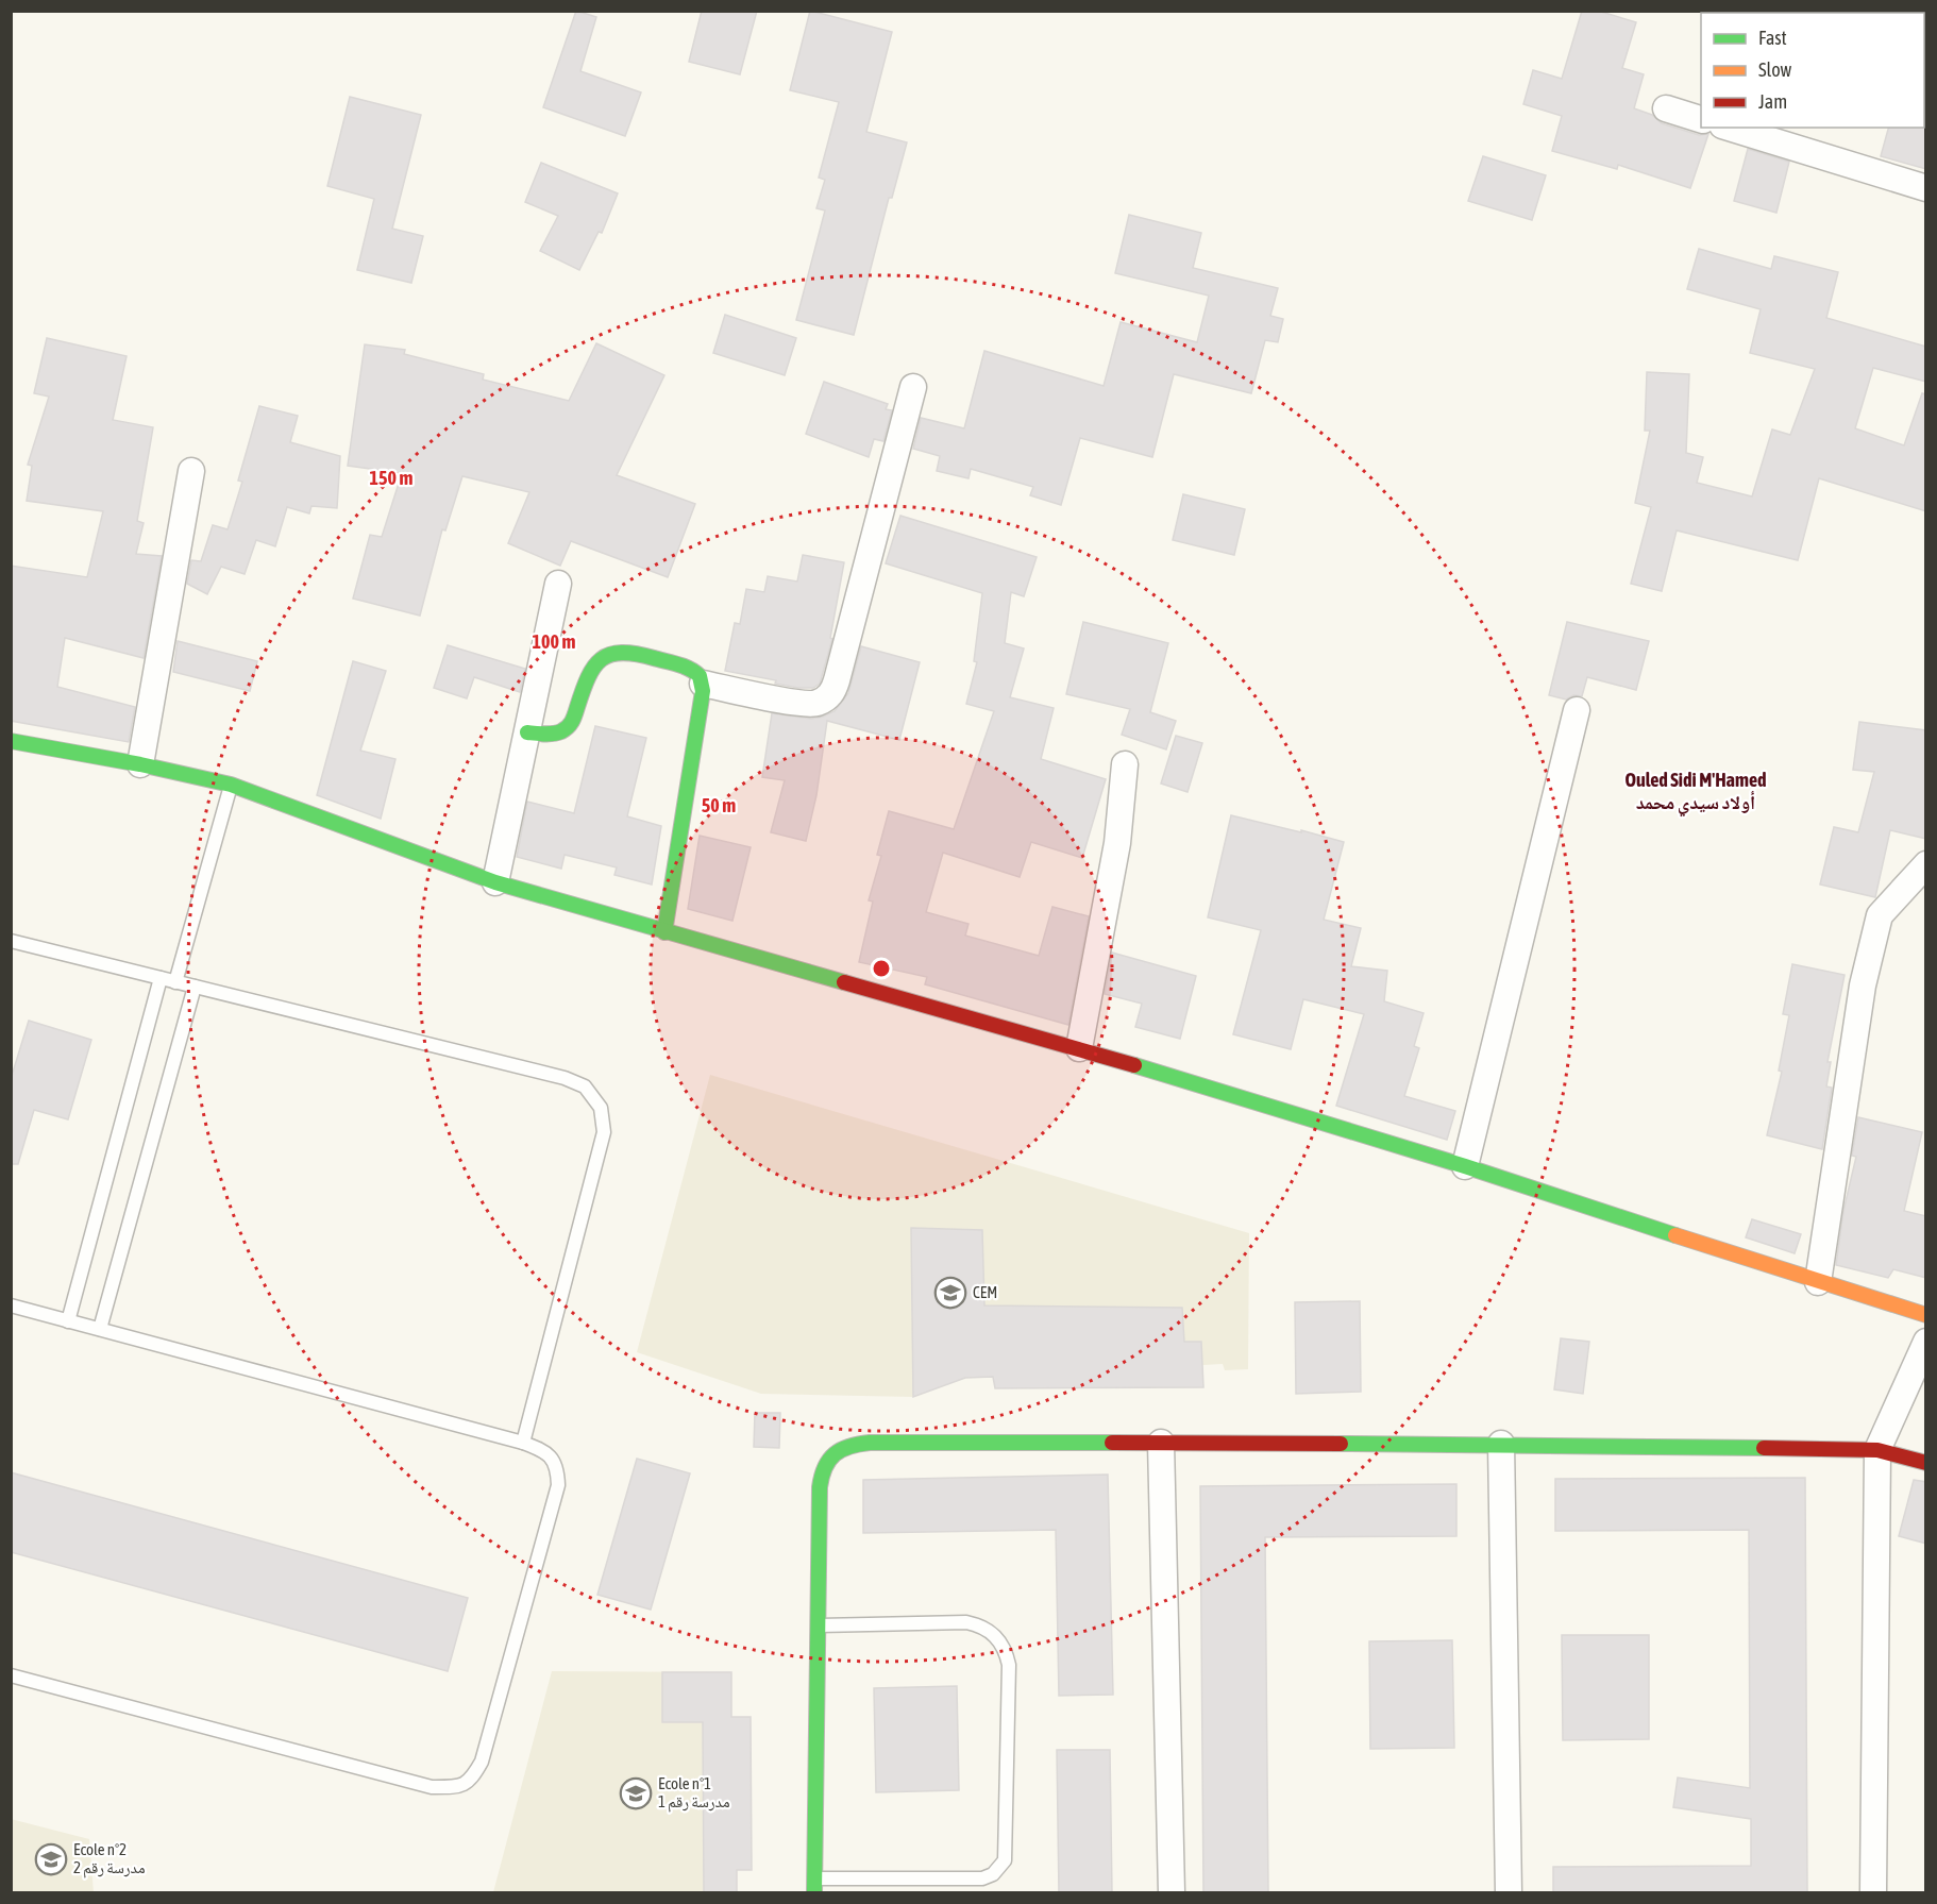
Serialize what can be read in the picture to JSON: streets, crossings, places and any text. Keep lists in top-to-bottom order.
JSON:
{
  "districts": ["Ouled Sidi M'Hamed أولاد سيدي محمد"],
  "places": {
    "school or university": ["CEM", "Ecole n°1 مدرسة رقم 1", "Ecole n°2 مدرسة رقم 2"]
  },
  "legend": ["Fast", "Slow", "Jam"],
  "rings": ["150 m", "100 m", "50 m"]
}
